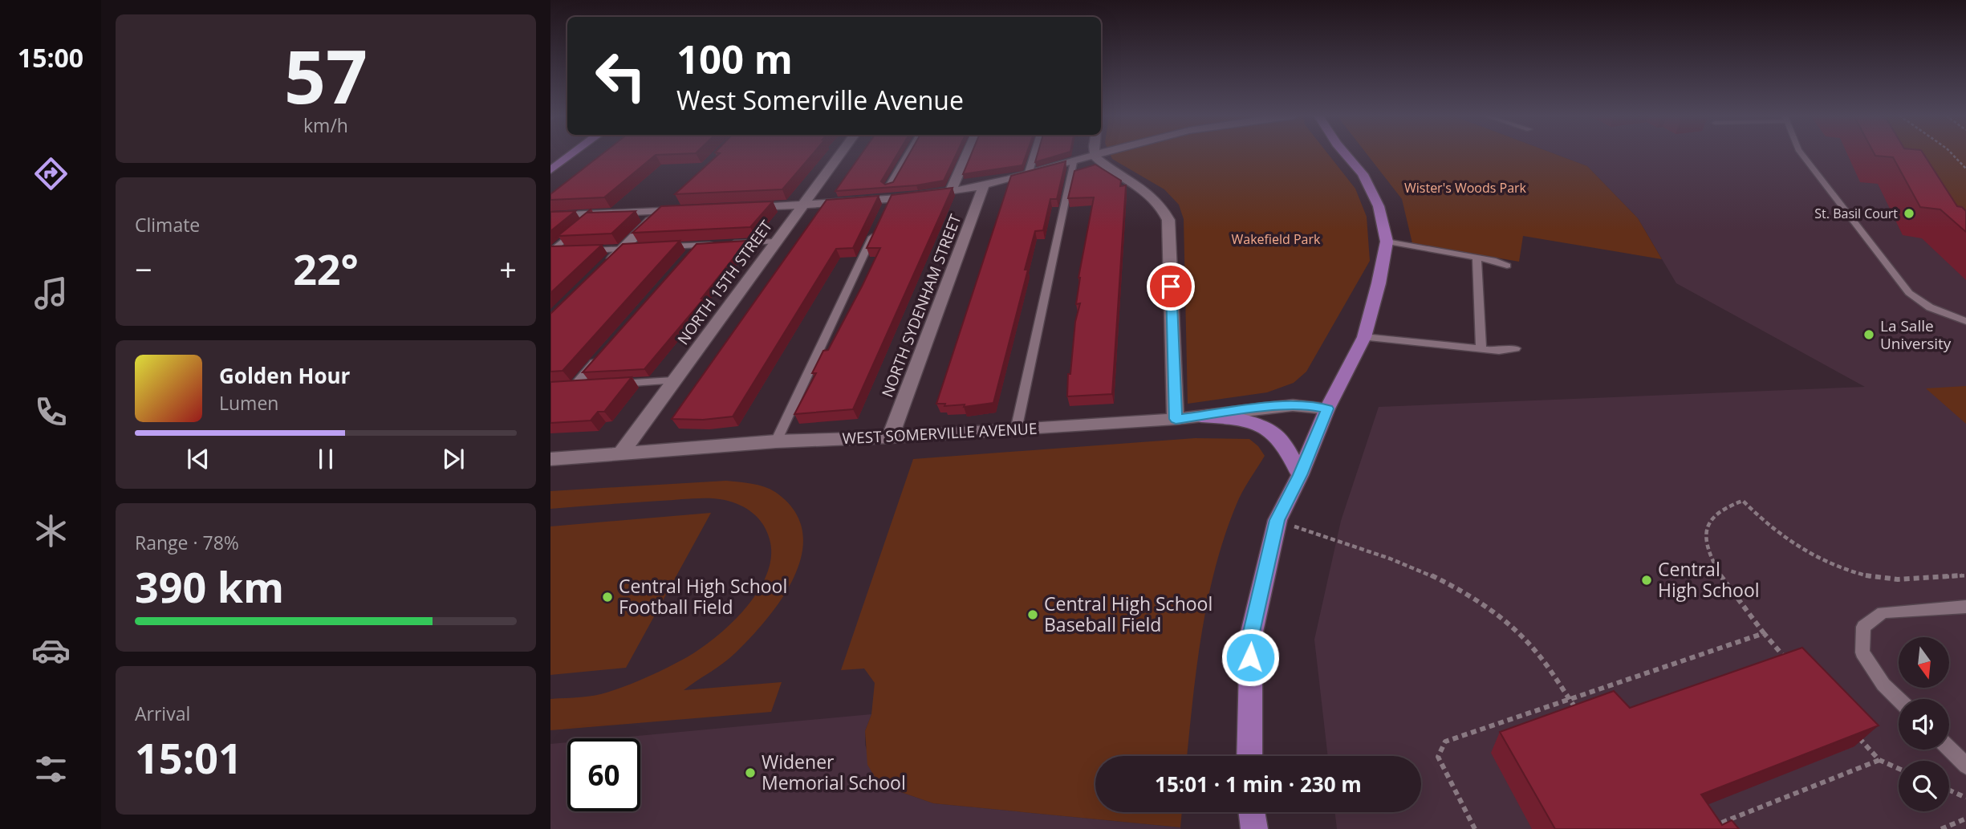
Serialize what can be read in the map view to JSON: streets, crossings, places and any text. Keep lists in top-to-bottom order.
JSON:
{
  "streets": {
    "street": ["NORTH 15TH STREET", "NORTH SYDENHAM STREET", "WEST SOMERVILLE AVENUE"]
  },
  "crossings": [
    ["NORTH 15TH STREET", "WEST SOMERVILLE AVENUE"],
    ["NORTH SYDENHAM STREET", "WEST SOMERVILLE AVENUE"]
  ],
  "parks": ["Wister's Woods Park", "Wakefield Park"],
  "places": [
    "St. Basil Court",
    "La Salle University",
    "Central High School",
    "Central High School Football Field",
    "Central High School Baseball Field",
    "Widener Memorial School"
  ],
  "north": "bottom",
  "page": {
    "tabs": "15:00",
    "tile": [
      ["57", "km/h"],
      "Climate",
      ["Range · 78%", "390 km"],
      ["Arrival", "15:01"]
    ],
    "turn": ["100 m", "West Somerville Avenue"],
    "heat": ["−", "22°", "+"],
    "song": ["Golden Hour", "Lumen"],
    "limit": "60",
    "trip": "15:01 · 1 min · 230 m"
  }
}
